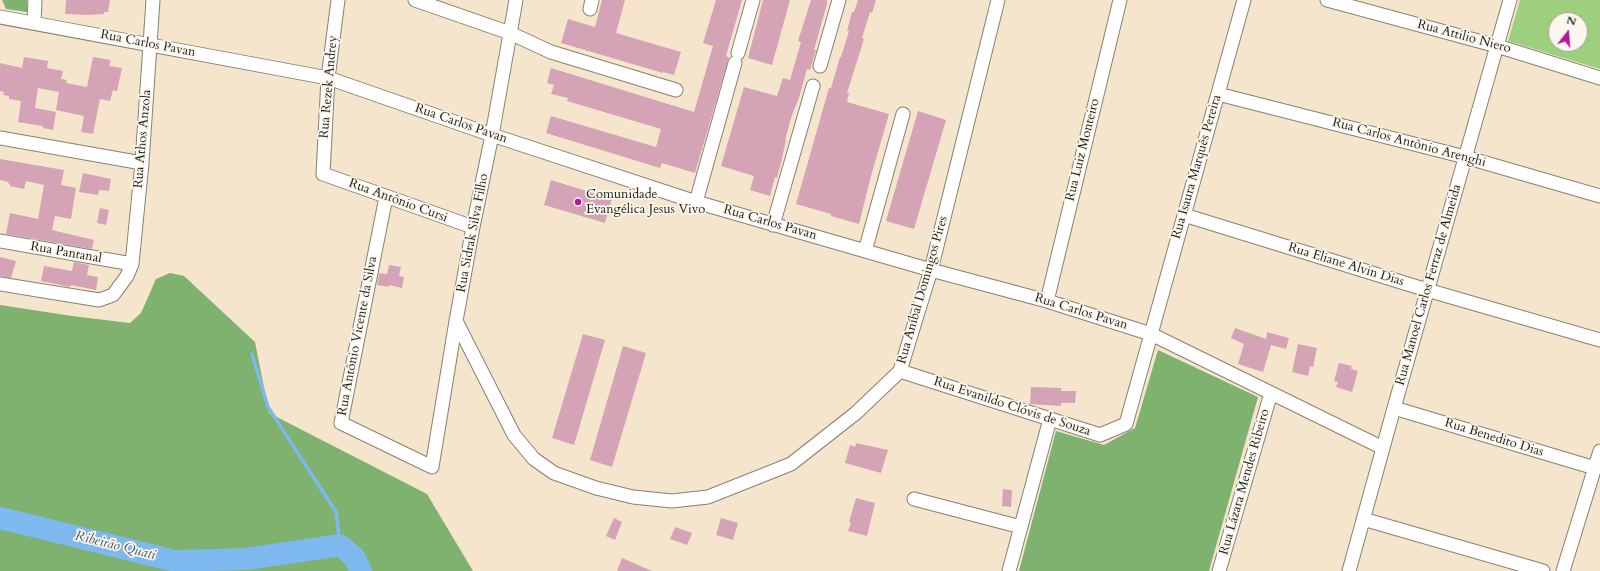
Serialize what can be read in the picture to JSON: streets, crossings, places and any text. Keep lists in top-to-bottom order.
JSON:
{
  "streets": {
    "street": [
      "Rua Attilio Niero",
      "Rua Carlos Pavan",
      "Rua Rezek Andrey",
      "Rua Athos Anzola",
      "Rua Carlos Antônio Arenghi",
      "Rua Luiz Monteiro",
      "Rua Isaura Marquês Pereira",
      "Rua Antônio Cursi",
      "Rua Sidrak Silva Filho",
      "Rua Pantanal",
      "Rua Eliane Alvin Dias",
      "Rua Manoel Carlos Ferraz de Almeida",
      "Rua Aníbal Domingos Pires",
      "Rua Antônio Vicente da Silva",
      "Rua Evanildo Clóvis de Souza",
      "Rua Benedito Dias",
      "Rua Lázara Mendes Ribeiro"
    ]
  },
  "crossings": [
    ["Rua Attilio Niero", "Rua Manoel Carlos Ferraz de Almeida"],
    ["Rua Carlos Pavan", "Rua Rezek Andrey"],
    ["Rua Carlos Pavan", "Rua Athos Anzola"],
    ["Rua Carlos Pavan", "Rua Luiz Monteiro"],
    ["Rua Carlos Pavan", "Rua Isaura Marquês Pereira"],
    ["Rua Carlos Pavan", "Rua Sidrak Silva Filho"],
    ["Rua Carlos Pavan", "Rua Manoel Carlos Ferraz de Almeida"],
    ["Rua Carlos Pavan", "Rua Aníbal Domingos Pires"],
    ["Rua Carlos Pavan", "Rua Evanildo Clóvis de Souza"],
    ["Rua Carlos Pavan", "Rua Lázara Mendes Ribeiro"],
    ["Rua Rezek Andrey", "Rua Antônio Cursi"],
    ["Rua Athos Anzola", "Rua Pantanal"],
    ["Rua Carlos Antônio Arenghi", "Rua Isaura Marquês Pereira"],
    ["Rua Carlos Antônio Arenghi", "Rua Manoel Carlos Ferraz de Almeida"],
    ["Rua Isaura Marquês Pereira", "Rua Eliane Alvin Dias"],
    ["Rua Isaura Marquês Pereira", "Rua Evanildo Clóvis de Souza"],
    ["Rua Antônio Cursi", "Rua Sidrak Silva Filho"],
    ["Rua Antônio Cursi", "Rua Antônio Vicente da Silva"],
    ["Rua Sidrak Silva Filho", "Rua Aníbal Domingos Pires"],
    ["Rua Sidrak Silva Filho", "Rua Antônio Vicente da Silva"],
    ["Rua Eliane Alvin Dias", "Rua Manoel Carlos Ferraz de Almeida"],
    ["Rua Manoel Carlos Ferraz de Almeida", "Rua Benedito Dias"],
    ["Rua Aníbal Domingos Pires", "Rua Evanildo Clóvis de Souza"]
  ],
  "water": ["Ribeirão Quati"],
  "places": ["Comunidade Evangélica Jesus Vivo"],
  "north": "top"
}
